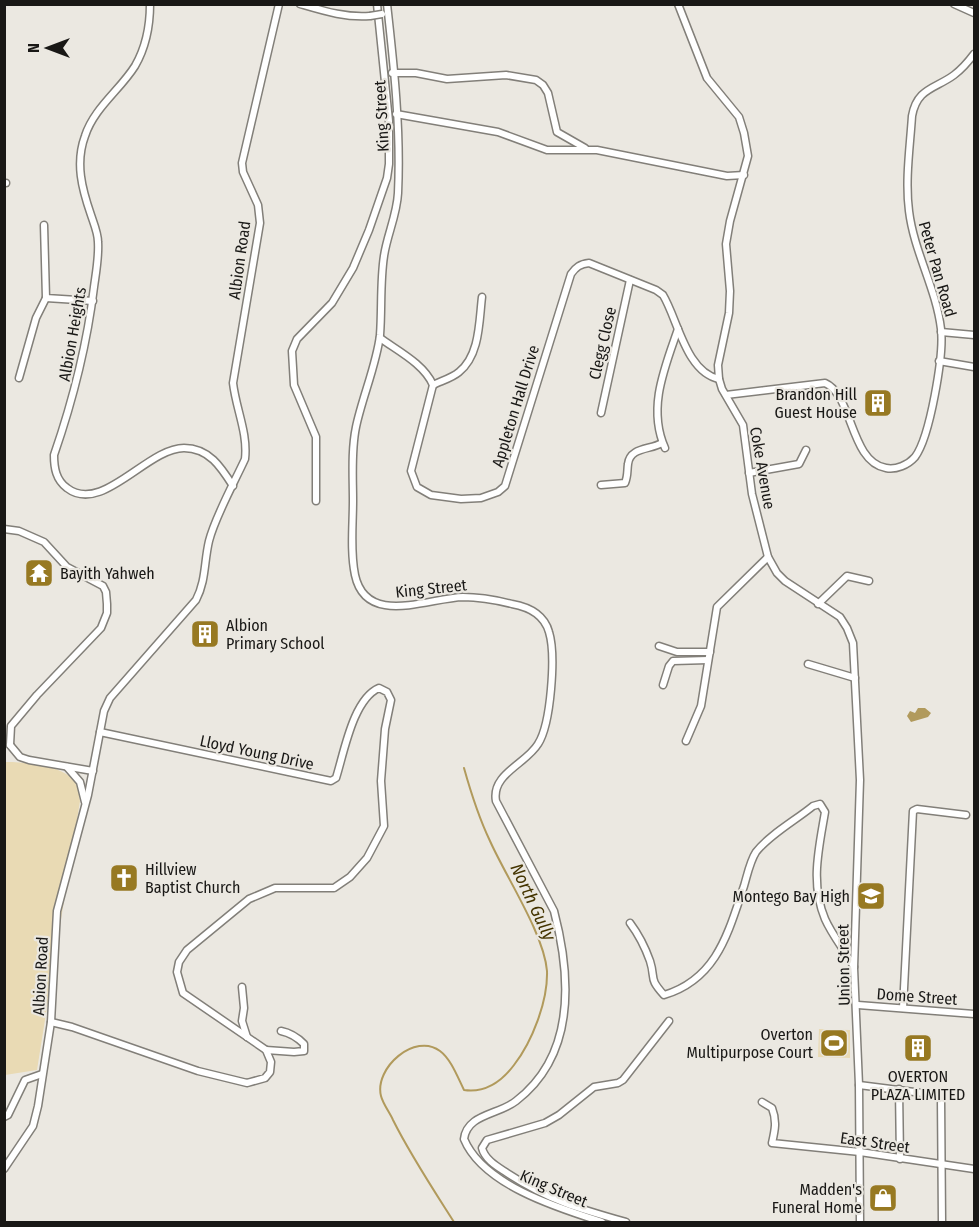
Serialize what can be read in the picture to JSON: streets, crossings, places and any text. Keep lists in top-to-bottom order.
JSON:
{
  "streets": {
    "street": [
      "King Street",
      "Albion Road",
      "Peter Pan Road",
      "Albion Heights",
      "Clegg Close",
      "Appleton Hall Drive",
      "Coke Avenue",
      "Lloyd Young Drive",
      "Union Street",
      "Dome Street",
      "East Street"
    ]
  },
  "crossings": [
    ["Albion Road", "Albion Heights"],
    ["Albion Road", "Lloyd Young Drive"],
    ["Peter Pan Road", "Coke Avenue"],
    ["Clegg Close", "Appleton Hall Drive"],
    ["Appleton Hall Drive", "Coke Avenue"],
    ["Coke Avenue", "Union Street"],
    ["Union Street", "Dome Street"],
    ["Union Street", "East Street"]
  ],
  "water": ["North Gully"],
  "places": {
    "building": ["Brandon Hill Guest House", "Albion Primary School", "OVERTON PLAZA LIMITED"],
    "temple": ["Bayith Yahweh"],
    "church": ["Hillview Baptist Church"],
    "school or university": ["Montego Bay High"],
    "sports": ["Overton Multipurpose Court"],
    "shop": ["Madden's Funeral Home"]
  },
  "north": "left"
}
